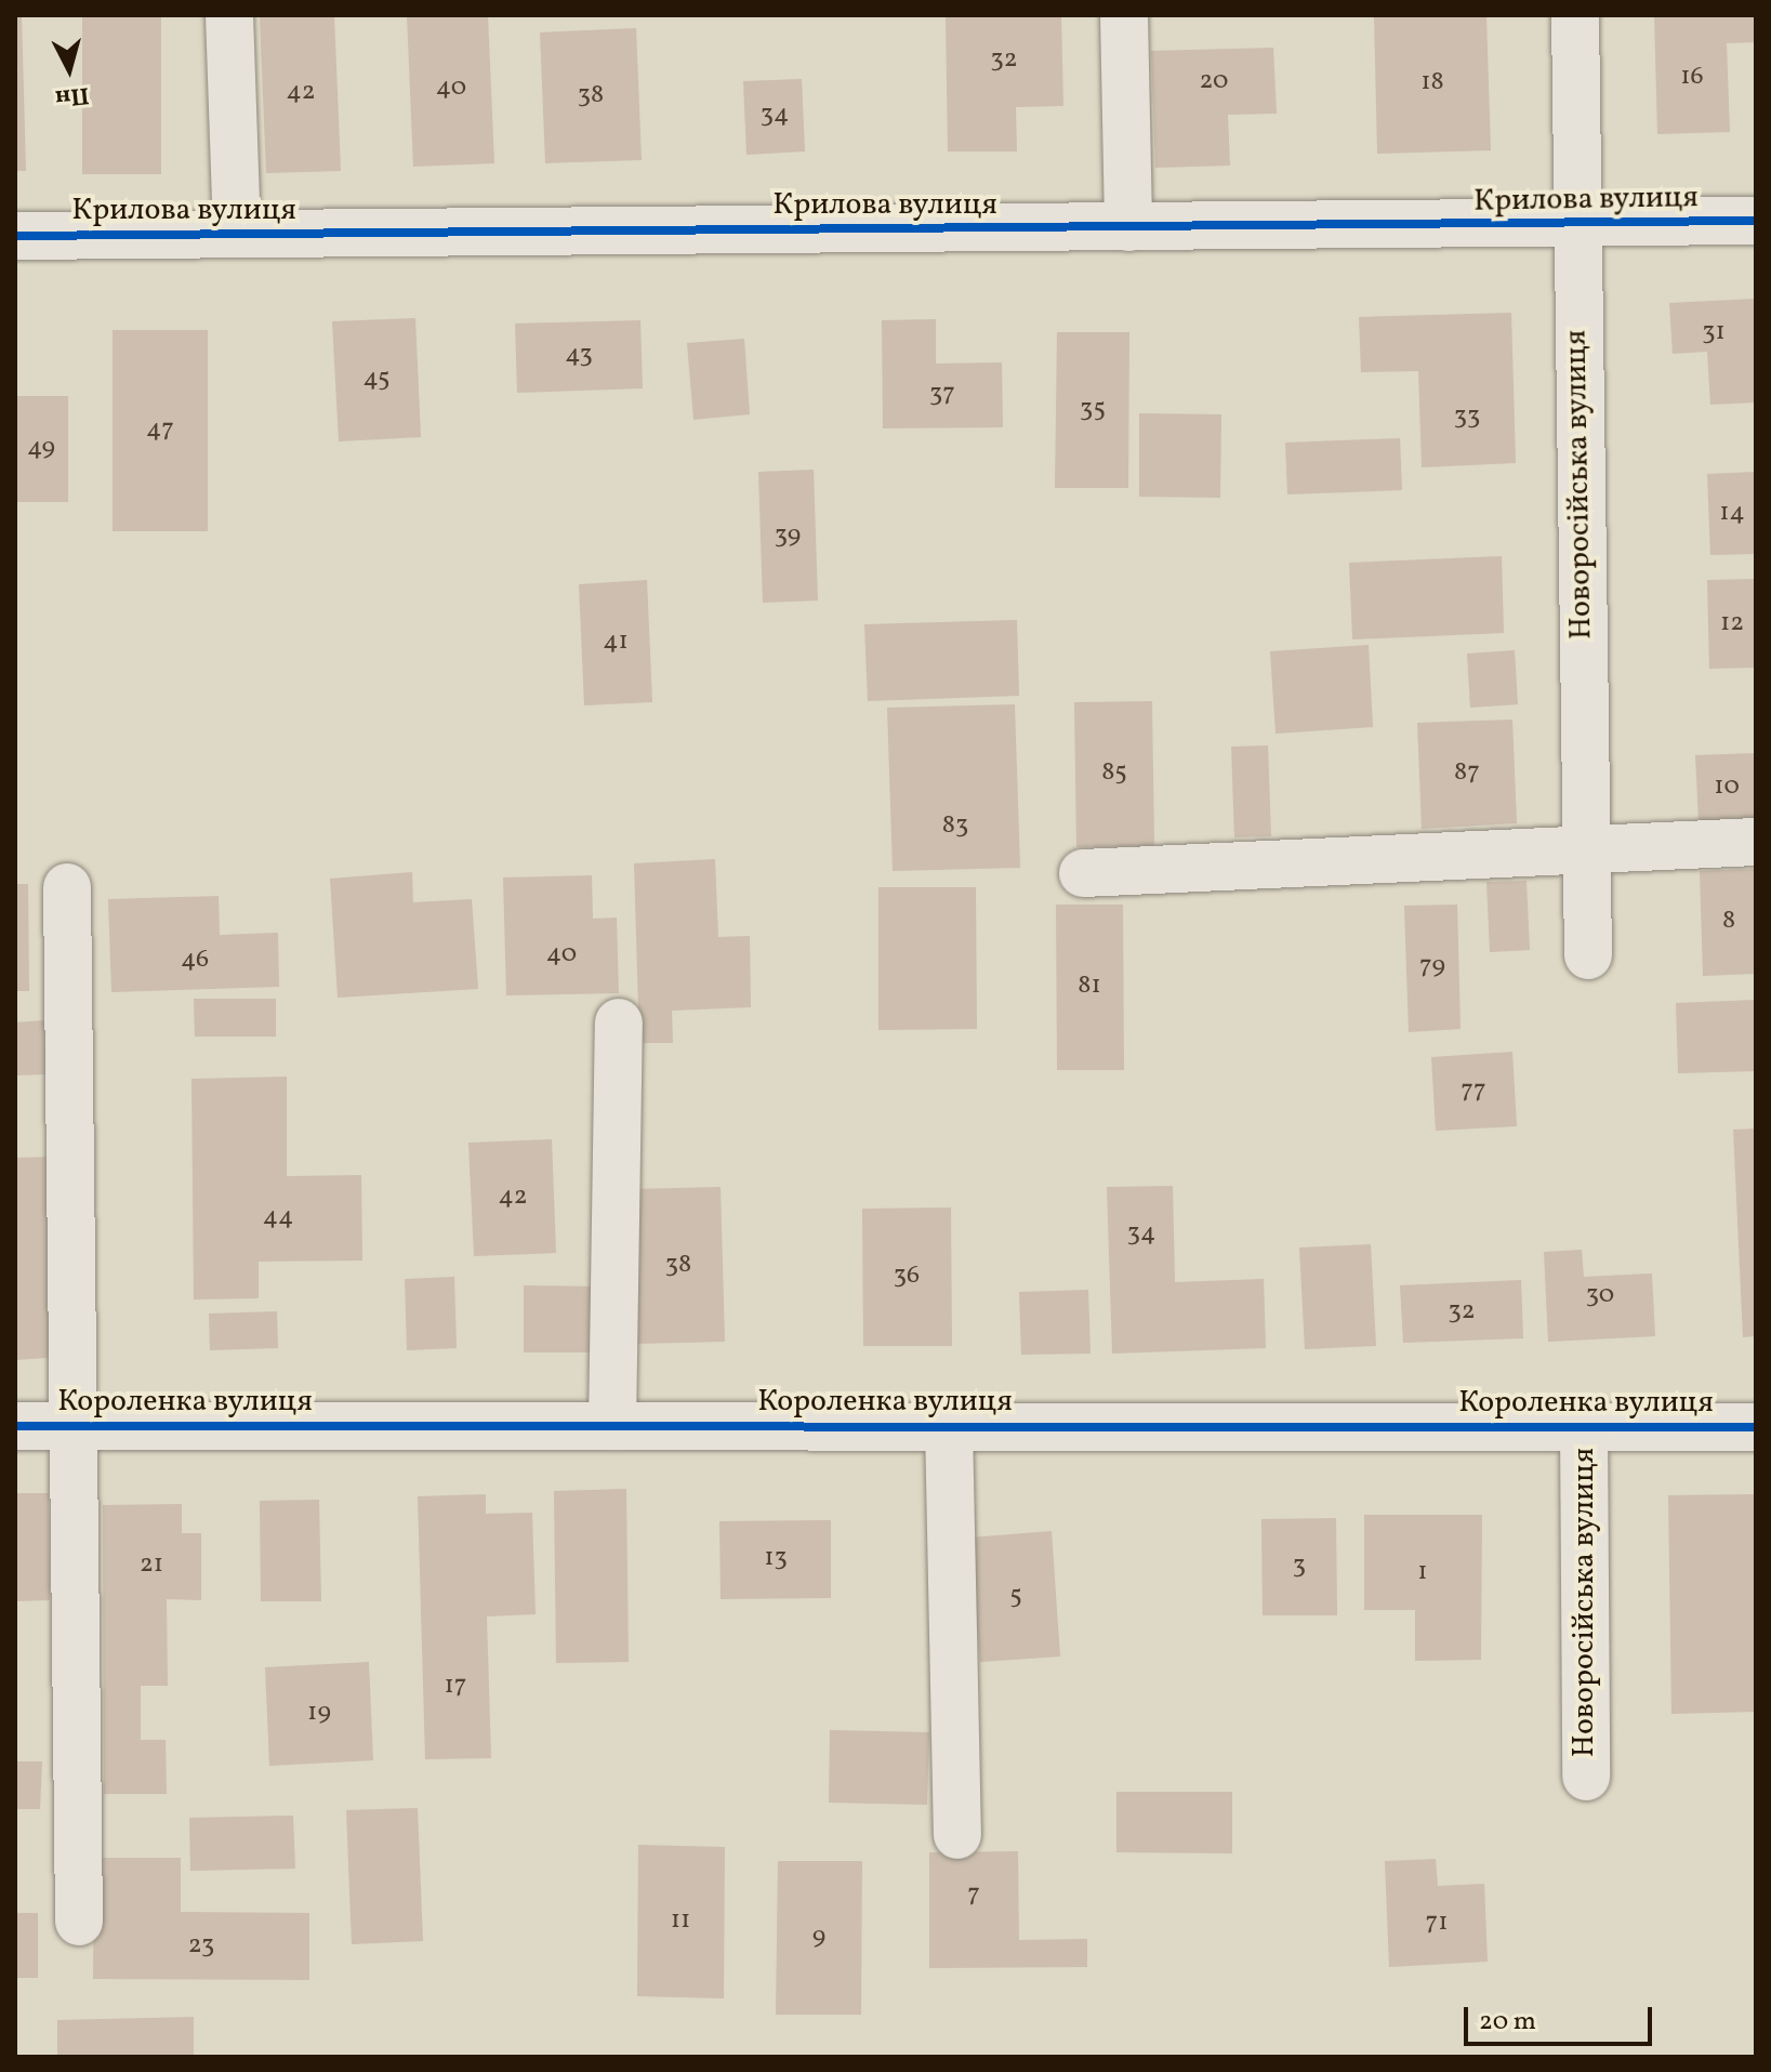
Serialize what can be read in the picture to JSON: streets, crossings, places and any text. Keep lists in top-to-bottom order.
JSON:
{
  "streets": {
    "street": ["Крилова вулиця", "Новоросійська вулиця", "Короленка вулиця"]
  },
  "crossings": [
    ["Крилова вулиця", "Новоросійська вулиця"],
    ["Новоросійська вулиця", "Короленка вулиця"]
  ],
  "house_numbers": [
    "32",
    "16",
    "20",
    "18",
    "40",
    "42",
    "38",
    "34",
    "31",
    "43",
    "45",
    "37",
    "35",
    "33",
    "47",
    "49",
    "14",
    "39",
    "12",
    "41",
    "85",
    "87",
    "10",
    "83",
    "8",
    "40",
    "46",
    "79",
    "81",
    "77",
    "42",
    "44",
    "34",
    "38",
    "36",
    "30",
    "32",
    "13",
    "21",
    "3",
    "1",
    "5",
    "17",
    "19",
    "7",
    "11",
    "71",
    "9",
    "23"
  ],
  "scale_bar": "20 m",
  "north": "bottom"
}
